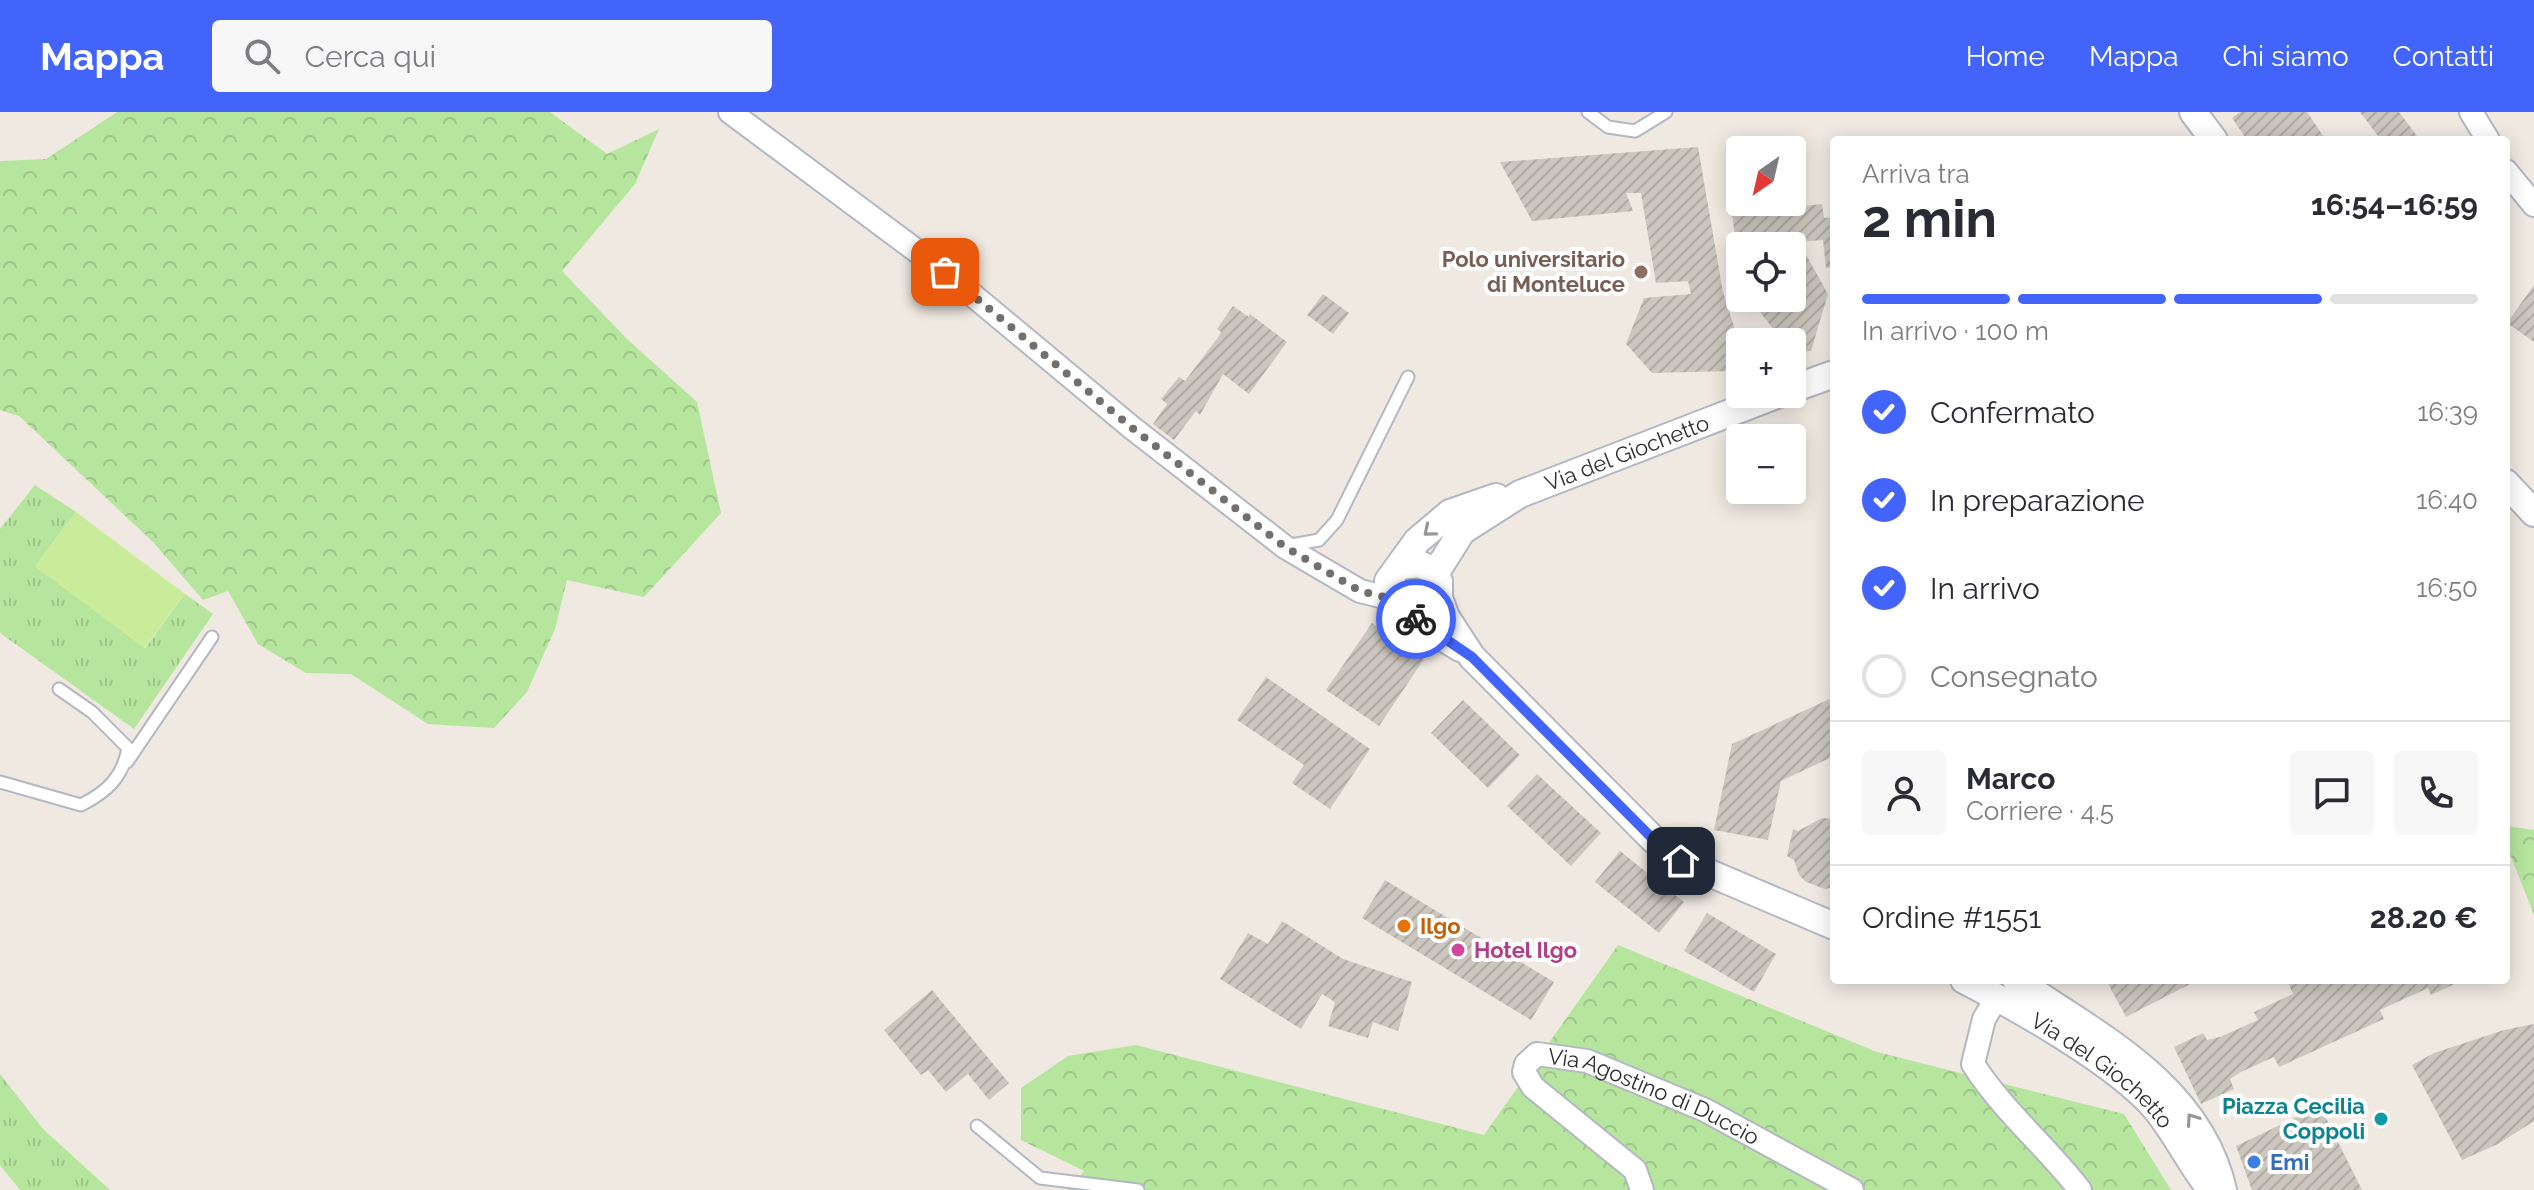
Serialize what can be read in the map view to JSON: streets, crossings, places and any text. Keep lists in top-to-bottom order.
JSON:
{
  "streets": {
    "street": ["Via del Giochetto", "Via Agostino di Duccio"]
  },
  "places": [
    "Polo universitario di Monteluce",
    "Ilgo",
    "Hotel Ilgo",
    "Piazza Cecilia Coppoli",
    "Emi"
  ],
  "north": "bottom left",
  "page": {
    "header": "Mappa",
    "search": "Cerca qui",
    "nav": [
      "Home",
      "Mappa",
      "Chi siamo",
      "Contatti"
    ],
    "map_buttons": ["+", "−"],
    "heading": ["2 min", "Arriva tra", "16:54–16:59"],
    "panel": [
      "Marco",
      "Corriere · 4.5",
      "Ordine #1551",
      "28.20 €"
    ],
    "bar": "In arrivo · 100 m",
    "list": [
      ["Confermato", "16:39"],
      ["In preparazione", "16:40"],
      ["In arrivo", "16:50"],
      "Consegnato"
    ]
  }
}
